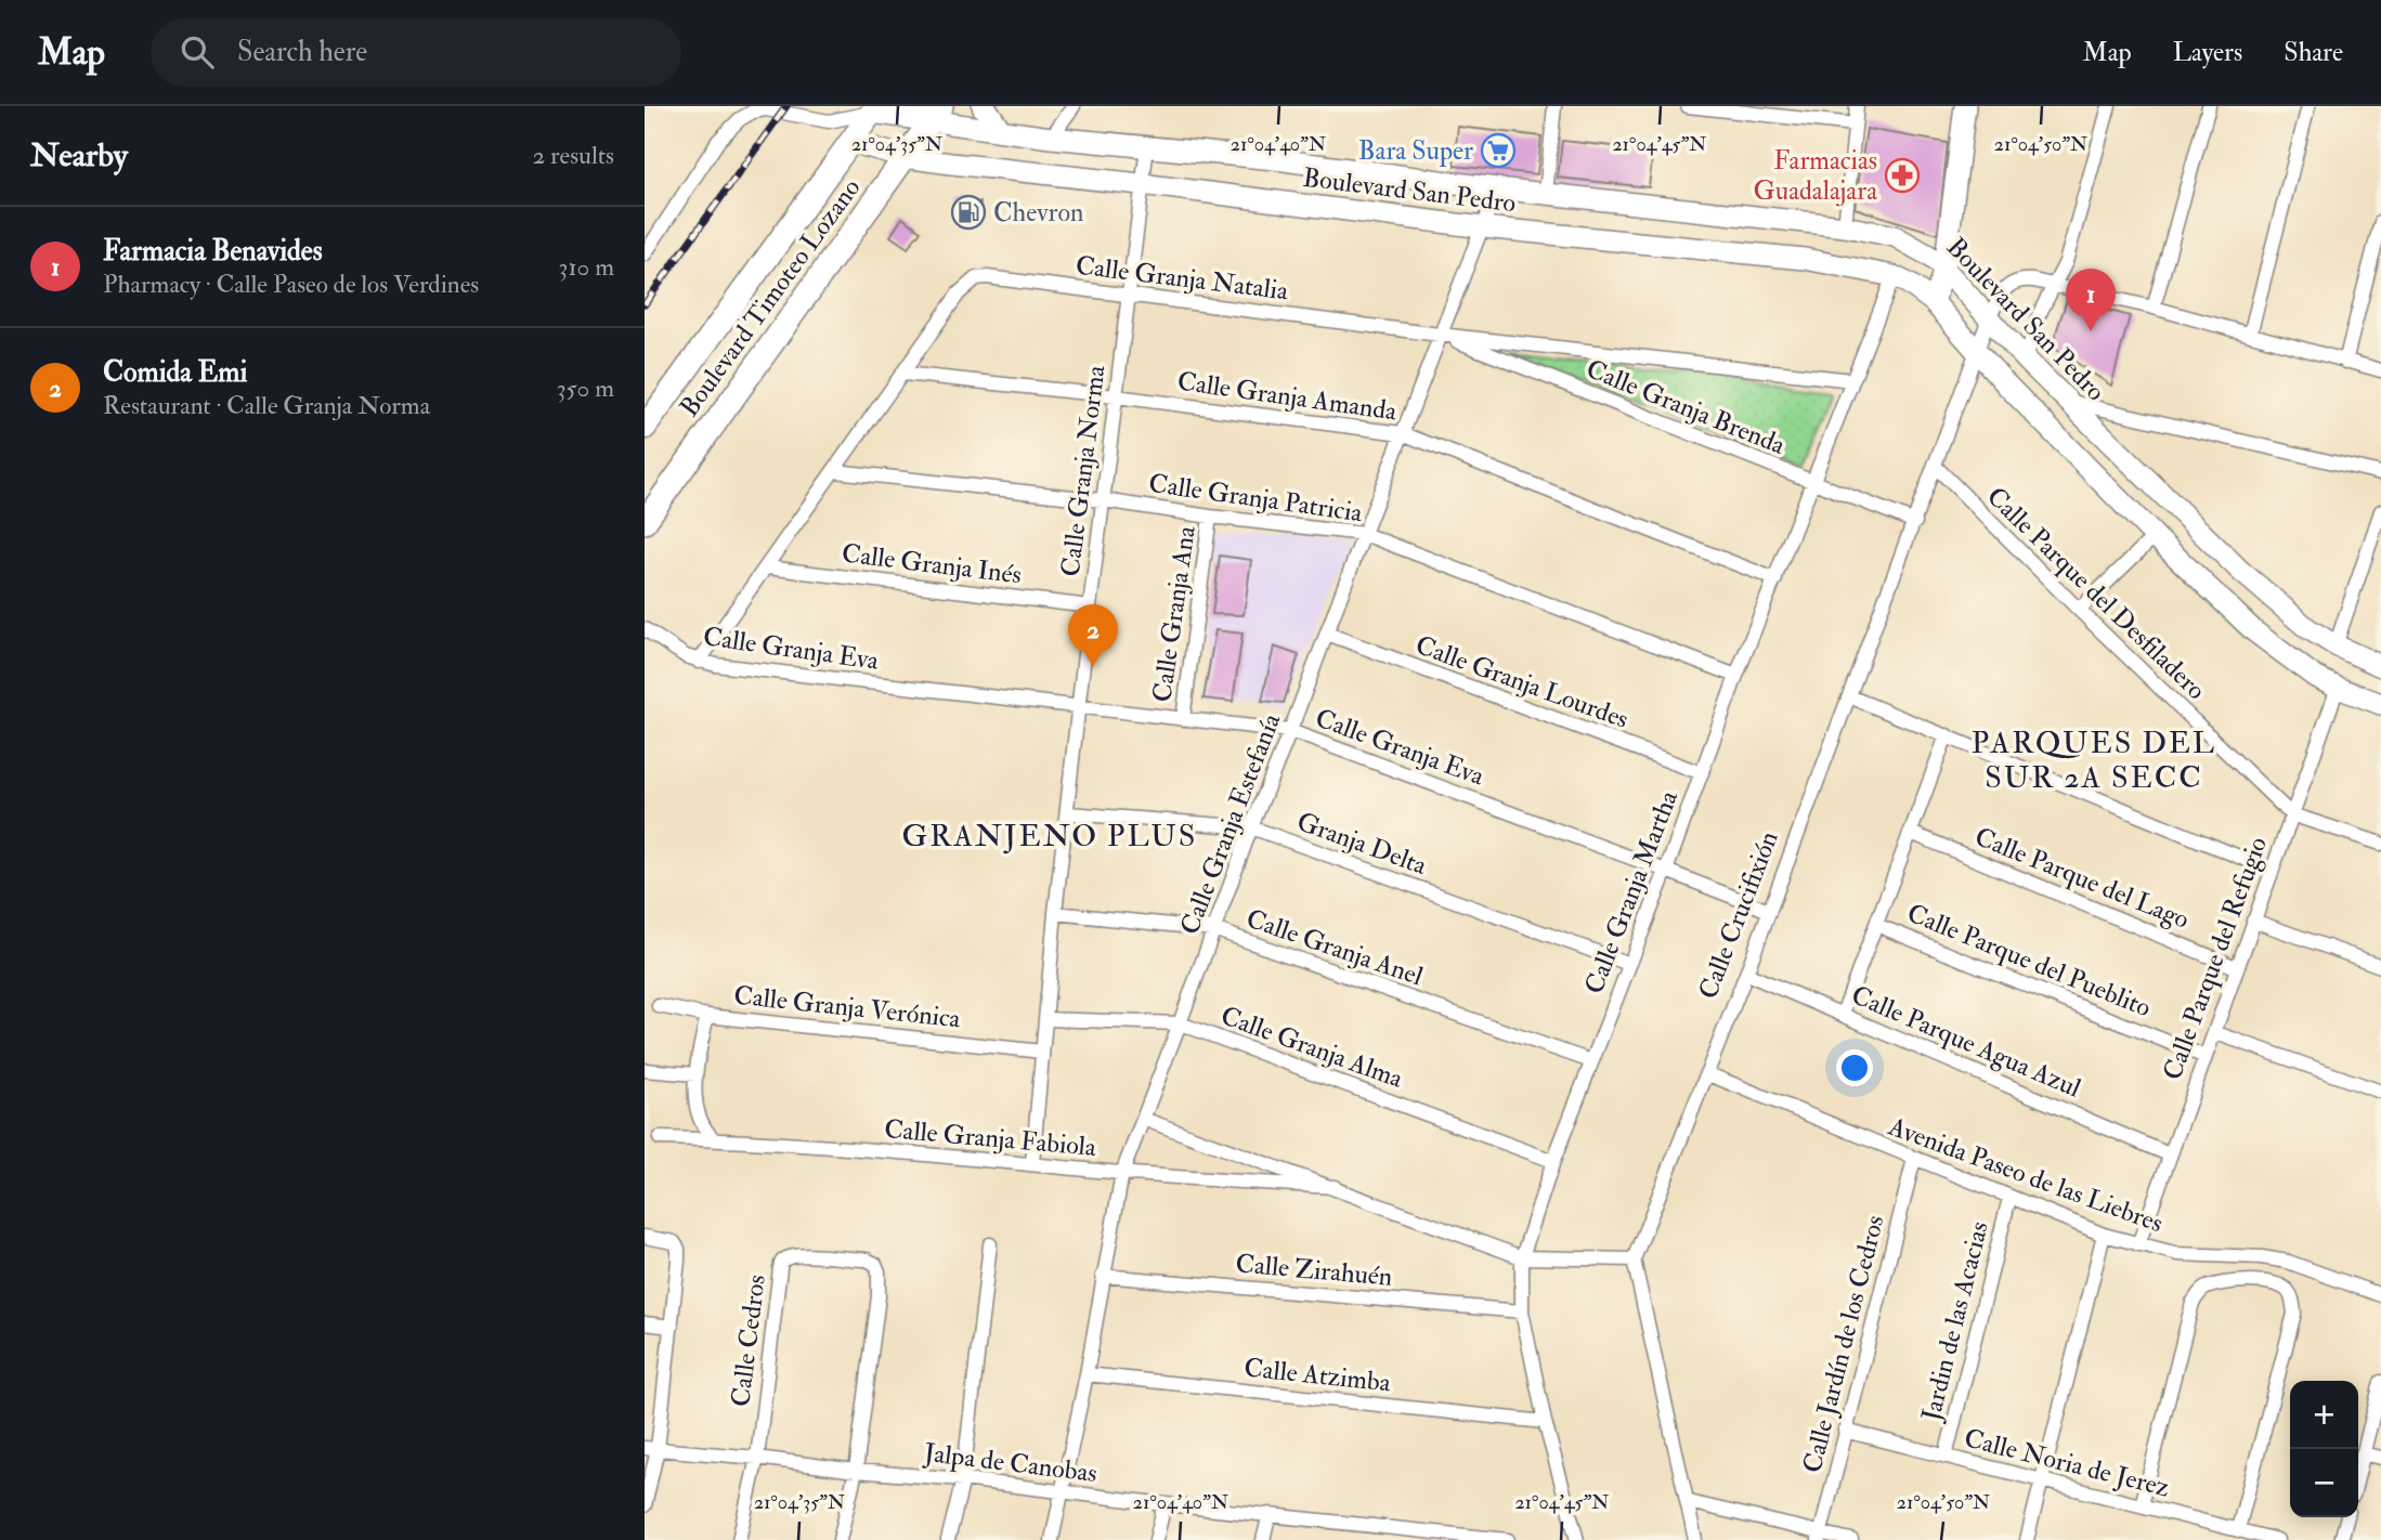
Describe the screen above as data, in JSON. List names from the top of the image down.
{
  "streets": {
    "main road": ["Boulevard Timoteo Lozano"],
    "street": [
      "Boulevard San Pedro",
      "Calle Granja Natalia",
      "Calle Granja Amanda",
      "Calle Granja Brenda",
      "Calle Granja Norma",
      "Calle Granja Patricia",
      "Calle Granja Inés",
      "Calle Parque del Desfiladero",
      "Calle Granja Ana",
      "Calle Granja Eva",
      "Calle Granja Lourdes",
      "Calle Granja Estefanía",
      "Granja Delta",
      "Calle Parque del Lago",
      "Calle Granja Martha",
      "Calle Crucifixión",
      "Calle Granja Anel",
      "Calle Parque del Refugio",
      "Calle Parque del Pueblito",
      "Calle Granja Verónica",
      "Calle Parque Agua Azul",
      "Calle Granja Alma",
      "Calle Granja Fabiola",
      "Avenida Paseo de las Liebres",
      "Calle Zirahuén",
      "Jardin de las Acacias",
      "Calle Cedros",
      "Calle Jardín de los Cedros",
      "Calle Atzimba",
      "Jalpa de Canobas",
      "Calle Noria de Jerez"
    ]
  },
  "crossings": [
    ["Boulevard San Pedro", "Boulevard Timoteo Lozano"],
    ["Boulevard San Pedro", "Calle Granja Norma"],
    ["Boulevard San Pedro", "Calle Granja Estefanía"],
    ["Boulevard San Pedro", "Calle Granja Martha"],
    ["Boulevard San Pedro", "Calle Crucifixión"],
    ["Calle Granja Natalia", "Calle Granja Amanda"],
    ["Calle Granja Natalia", "Calle Granja Brenda"],
    ["Calle Granja Natalia", "Calle Granja Norma"],
    ["Calle Granja Natalia", "Calle Granja Patricia"],
    ["Calle Granja Natalia", "Calle Granja Inés"],
    ["Calle Granja Natalia", "Calle Granja Eva"],
    ["Calle Granja Natalia", "Calle Granja Estefanía"],
    ["Calle Granja Natalia", "Calle Granja Martha"],
    ["Calle Granja Amanda", "Calle Granja Norma"],
    ["Calle Granja Amanda", "Calle Granja Estefanía"],
    ["Calle Granja Amanda", "Calle Granja Martha"],
    ["Calle Granja Brenda", "Calle Granja Estefanía"],
    ["Calle Granja Brenda", "Calle Granja Martha"],
    ["Calle Granja Brenda", "Calle Crucifixión"],
    ["Calle Granja Norma", "Calle Granja Patricia"],
    ["Calle Granja Norma", "Calle Granja Inés"],
    ["Calle Granja Norma", "Calle Granja Eva"],
    ["Calle Granja Norma", "Granja Delta"],
    ["Calle Granja Norma", "Calle Granja Anel"],
    ["Calle Granja Norma", "Calle Granja Verónica"],
    ["Calle Granja Norma", "Calle Granja Alma"],
    ["Calle Granja Norma", "Calle Granja Fabiola"],
    ["Calle Granja Patricia", "Calle Granja Ana"],
    ["Calle Granja Patricia", "Calle Granja Estefanía"],
    ["Calle Granja Patricia", "Calle Granja Martha"],
    ["Calle Parque del Desfiladero", "Calle Crucifixión"],
    ["Calle Parque del Desfiladero", "Calle Parque del Refugio"],
    ["Calle Granja Ana", "Calle Granja Eva"],
    ["Calle Granja Eva", "Calle Granja Estefanía"],
    ["Calle Granja Eva", "Calle Granja Martha"],
    ["Calle Granja Eva", "Calle Crucifixión"],
    ["Calle Granja Lourdes", "Calle Granja Estefanía"],
    ["Calle Granja Lourdes", "Calle Granja Martha"],
    ["Calle Granja Estefanía", "Granja Delta"],
    ["Calle Granja Estefanía", "Calle Granja Anel"],
    ["Calle Granja Estefanía", "Calle Granja Alma"],
    ["Calle Granja Estefanía", "Calle Granja Fabiola"],
    ["Calle Granja Estefanía", "Calle Zirahuén"],
    ["Calle Granja Estefanía", "Calle Atzimba"],
    ["Calle Granja Estefanía", "Jalpa de Canobas"],
    ["Granja Delta", "Calle Granja Martha"],
    ["Calle Parque del Lago", "Calle Parque del Refugio"],
    ["Calle Granja Martha", "Calle Granja Anel"],
    ["Calle Granja Martha", "Calle Granja Alma"],
    ["Calle Granja Martha", "Calle Granja Fabiola"],
    ["Calle Granja Martha", "Calle Zirahuén"],
    ["Calle Granja Martha", "Calle Atzimba"],
    ["Calle Crucifixión", "Calle Parque Agua Azul"],
    ["Calle Crucifixión", "Calle Granja Fabiola"],
    ["Calle Crucifixión", "Avenida Paseo de las Liebres"],
    ["Calle Parque del Refugio", "Calle Parque del Pueblito"],
    ["Calle Parque del Refugio", "Calle Parque Agua Azul"],
    ["Calle Parque del Refugio", "Avenida Paseo de las Liebres"],
    ["Avenida Paseo de las Liebres", "Jardin de las Acacias"],
    ["Avenida Paseo de las Liebres", "Calle Jardín de los Cedros"],
    ["Jardin de las Acacias", "Calle Noria de Jerez"],
    ["Calle Cedros", "Jalpa de Canobas"],
    ["Calle Jardín de los Cedros", "Calle Noria de Jerez"]
  ],
  "districts": ["PARQUES DEL SUR 2A SECC", "GRANJENO PLUS"],
  "places": {
    "supermarket": ["Bara Super"],
    "pharmacy": ["Farmacias Guadalajara"],
    "fuel station": ["Chevron"]
  },
  "page": {
    "header": "Map",
    "search": "Search here",
    "nav": ["Map", "Layers", "Share"],
    "heading": ["Nearby", "2 results"],
    "list": [
      {
        "mark": "1",
        "name": "Farmacia Benavides",
        "note": "Pharmacy · Calle Paseo de los Verdines",
        "value": "310 m"
      },
      {
        "mark": "2",
        "name": "Comida Emi",
        "note": "Restaurant · Calle Granja Norma",
        "value": "350 m"
      }
    ],
    "pins": ["1", "2"],
    "map_buttons": ["+", "−"]
  },
  "coordinates": [
    "21°04'35\"N",
    "21°04'40\"N",
    "21°04'45\"N",
    "21°04'50\"N"
  ]
}
